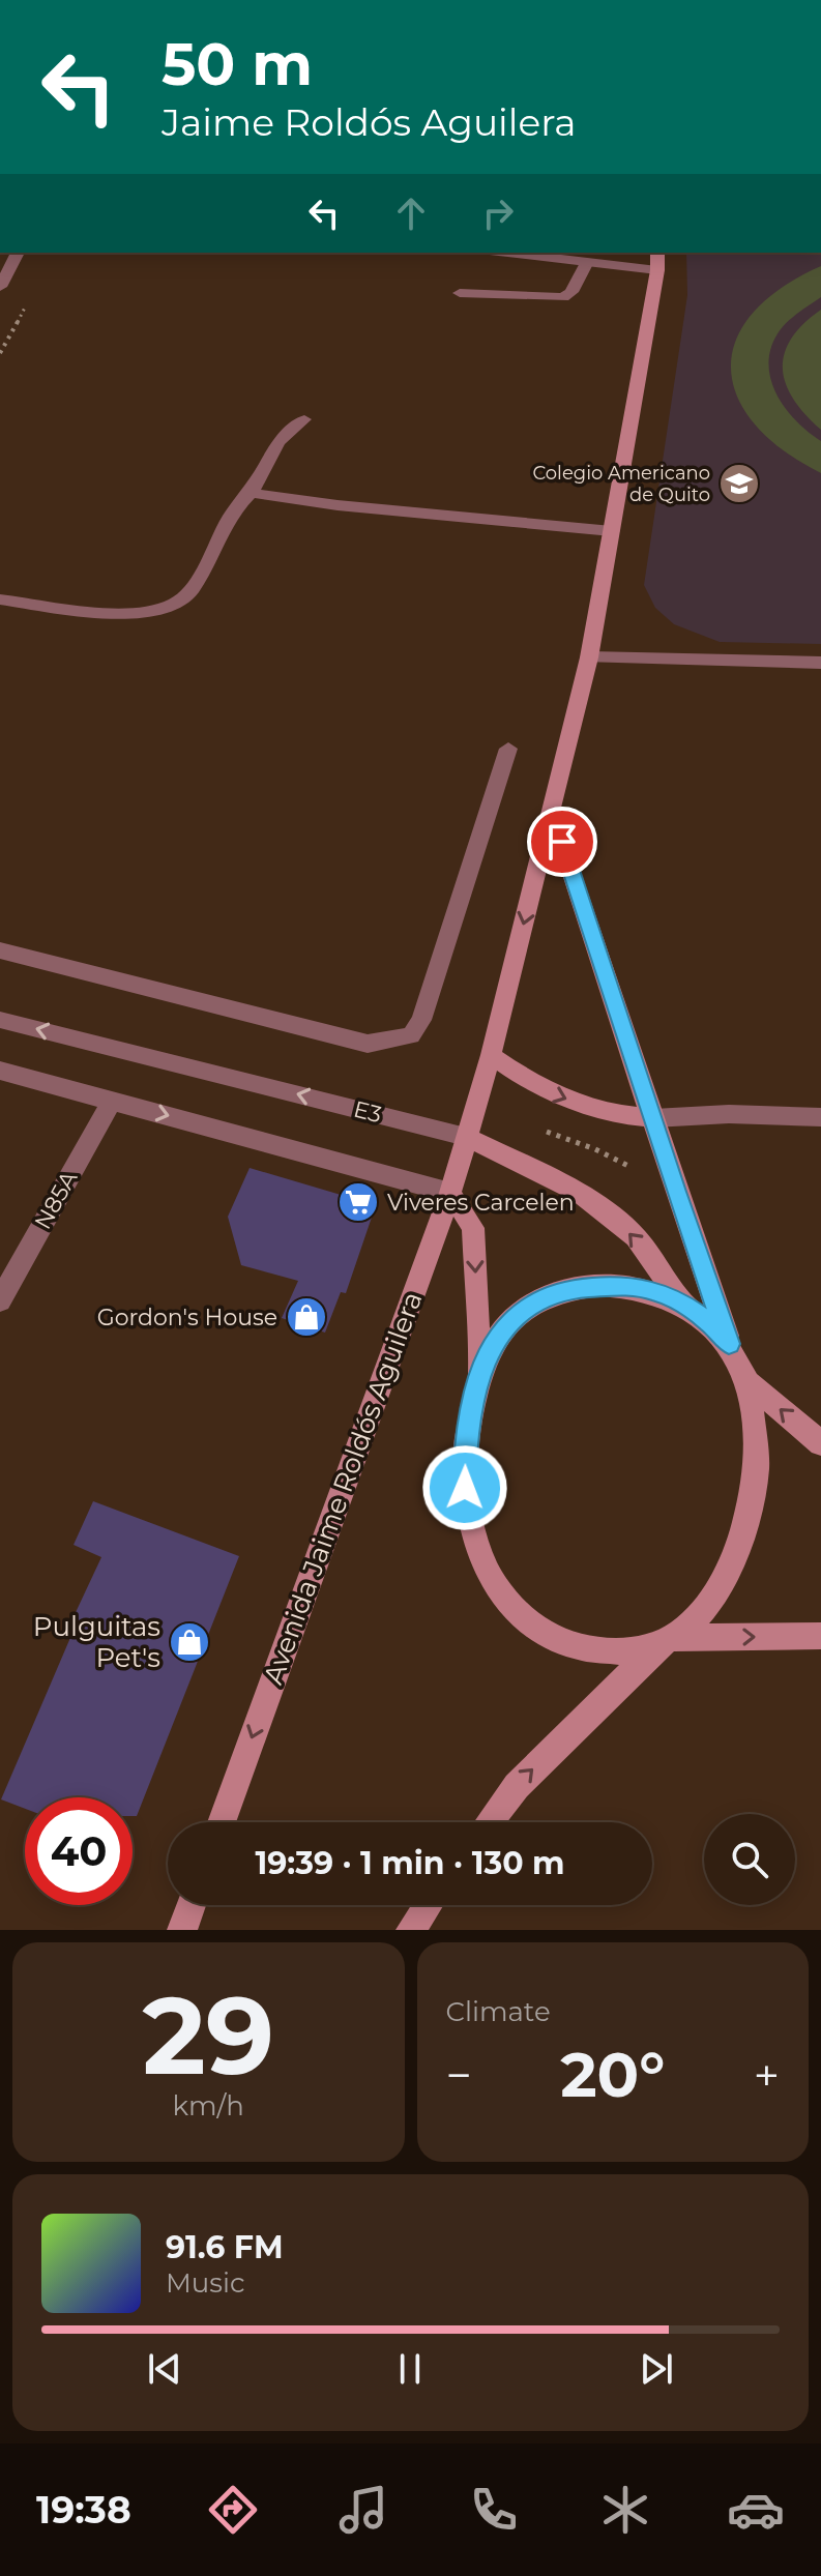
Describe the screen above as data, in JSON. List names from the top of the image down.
{
  "streets": {
    "street": ["E3", "N85A", "Avenida Jaime Roldós Aguilera"]
  },
  "crossings": [
    ["E3", "Avenida Jaime Roldós Aguilera"]
  ],
  "one_way": ["Avenida Jaime Roldós Aguilera"],
  "places": {
    "school or university": ["Colegio Americano de Quito"],
    "supermarket": ["Viveres Carcelen"],
    "shop": ["Gordon's House", "Pulguitas Pet's"]
  },
  "page": {
    "turn": ["50 m", "Jaime Roldós Aguilera"],
    "limit": "40",
    "trip": "19:39 · 1 min · 130 m",
    "tile": [
      ["29", "km/h"],
      "Climate"
    ],
    "heat": ["−", "20°", "+"],
    "song": ["91.6 FM", "Music"],
    "tabs": "19:38"
  }
}
